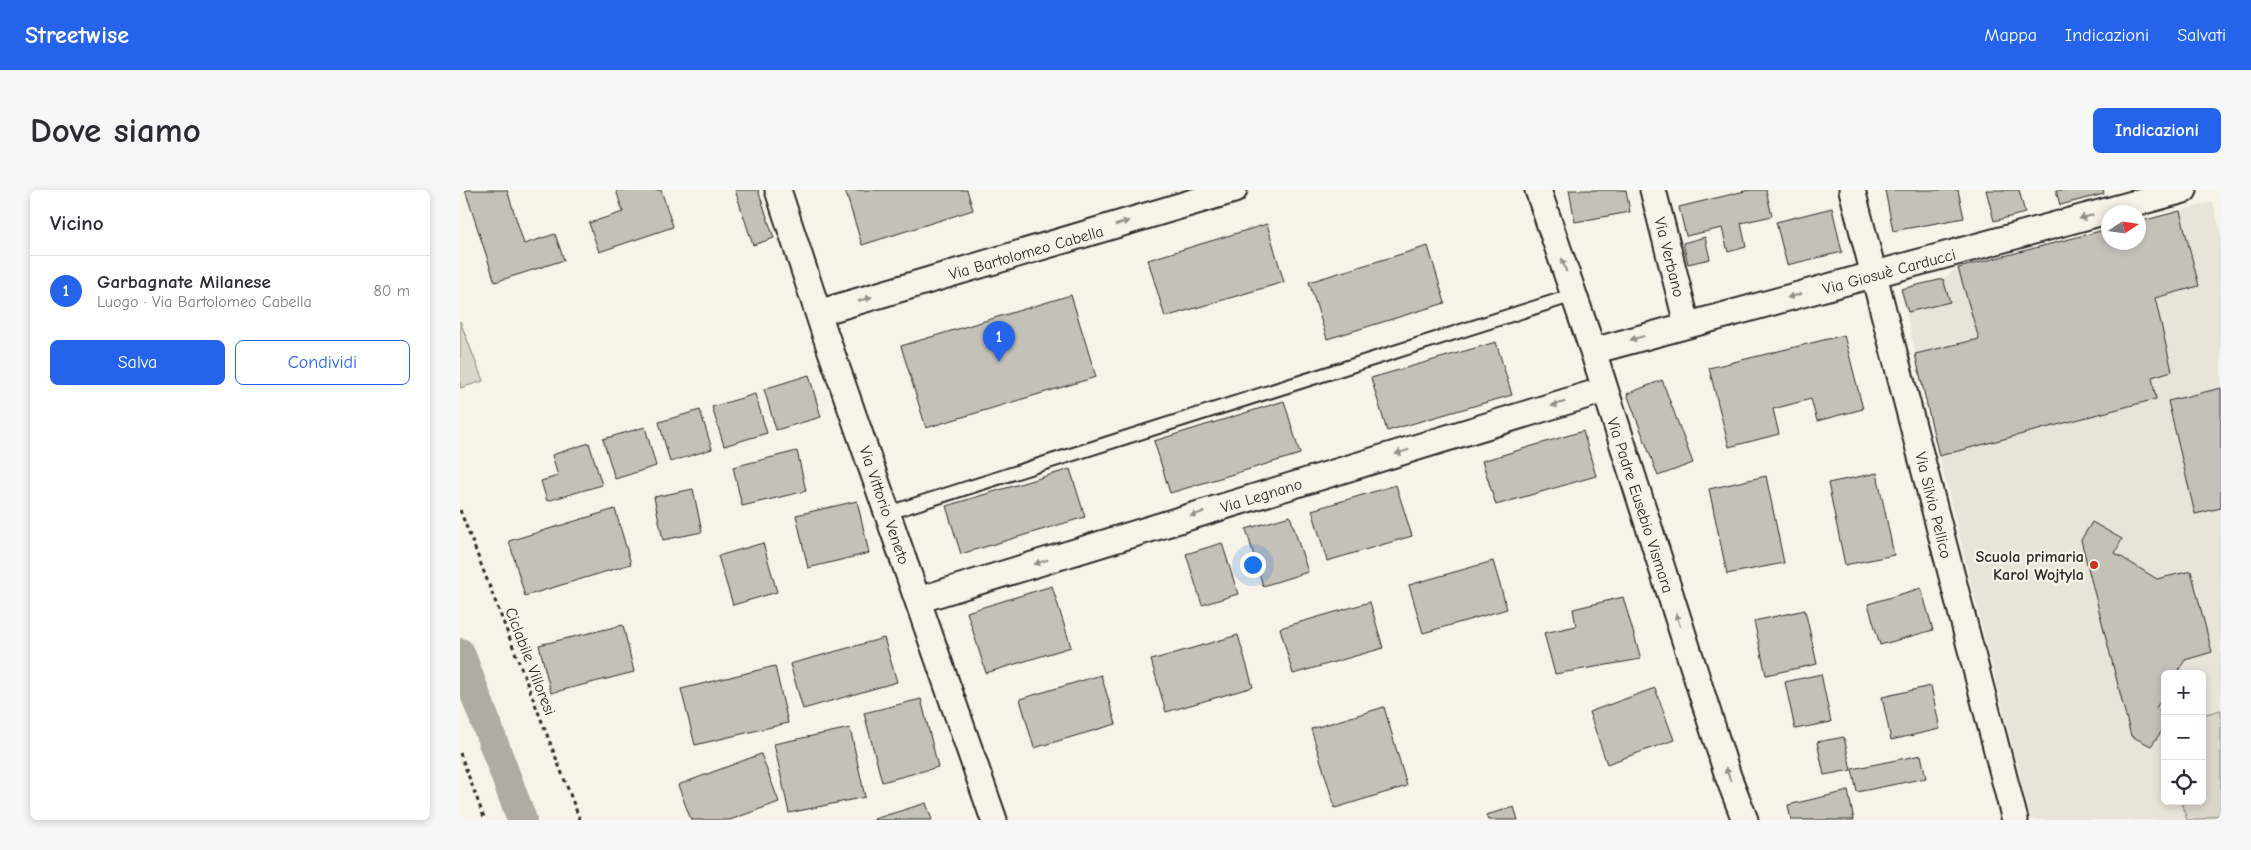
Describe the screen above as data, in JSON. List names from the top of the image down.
{
  "streets": {
    "street": [
      "Via Bartolomeo Cabella",
      "Via Verbano",
      "Via Giosuè Carducci",
      "Via Legnano",
      "Via Vittorio Veneto",
      "Via Padre Eusebio Vismara",
      "Via Silvio Pellico"
    ],
    "path": ["Ciclabile Villoresi"]
  },
  "crossings": [
    ["Via Bartolomeo Cabella", "Via Vittorio Veneto"],
    ["Via Verbano", "Via Giosuè Carducci"],
    ["Via Giosuè Carducci", "Via Padre Eusebio Vismara"],
    ["Via Giosuè Carducci", "Via Silvio Pellico"],
    ["Via Legnano", "Via Vittorio Veneto"],
    ["Via Legnano", "Via Padre Eusebio Vismara"]
  ],
  "one_way": [
    "Via Bartolomeo Cabella",
    "Via Giosuè Carducci",
    "Via Legnano",
    "Via Padre Eusebio Vismara"
  ],
  "places": ["Scuola primaria Karol Wojtyla"],
  "north": "right",
  "page": {
    "header": "Streetwise",
    "nav": ["Mappa", "Indicazioni", "Salvati"],
    "buttons": [
      "Indicazioni",
      ["Salva", "Condividi"]
    ],
    "title": "Dove siamo",
    "heading": "Vicino",
    "list": [
      {
        "mark": "1",
        "name": "Garbagnate Milanese",
        "note": "Luogo · Via Bartolomeo Cabella",
        "value": "80 m"
      }
    ],
    "pins": "1",
    "map_buttons": ["+", "−"]
  }
}
